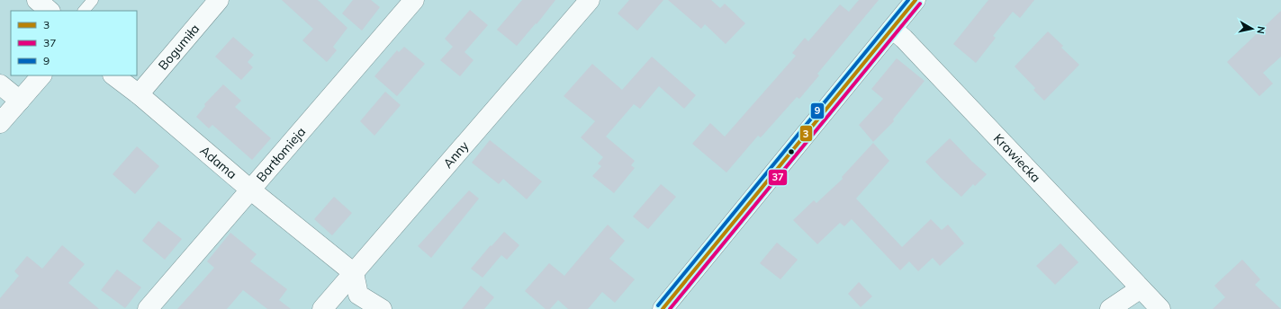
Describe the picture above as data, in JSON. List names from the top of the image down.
{
  "streets": {
    "street": [
      "Bogumiła",
      "Bartłomieja",
      "Anny",
      "Krawiecka",
      "Adama"
    ]
  },
  "crossings": [
    ["Bogumiła", "Adama"],
    ["Bartłomieja", "Adama"],
    ["Anny", "Adama"]
  ],
  "lines": ["transit line 3", "transit line 9", "transit line 37"],
  "legend": ["3", "37", "9"],
  "north": "right"
}
